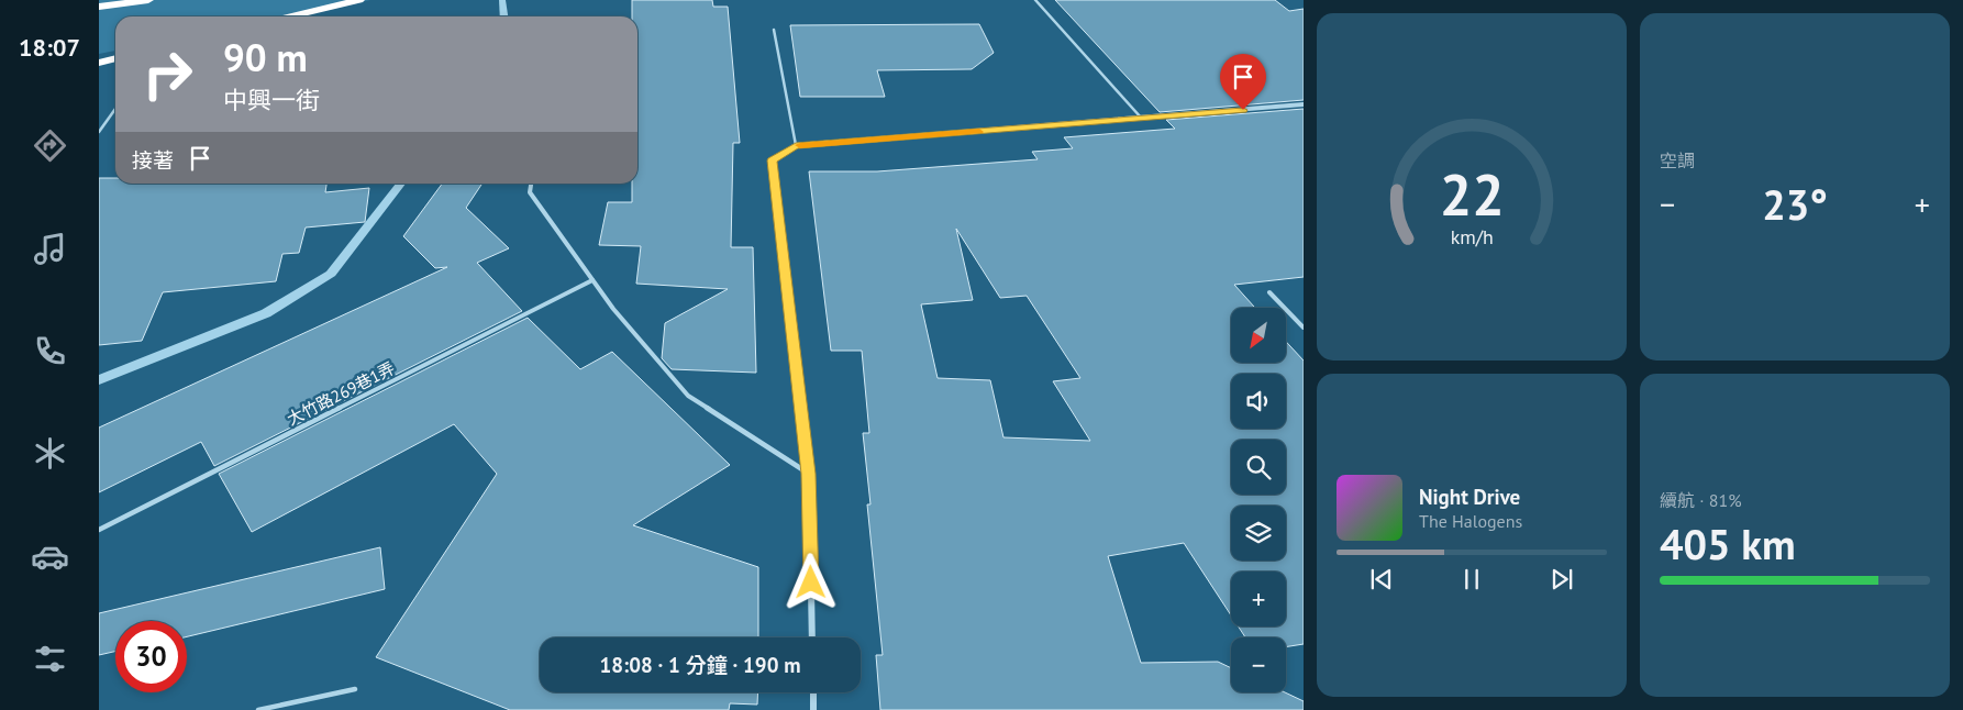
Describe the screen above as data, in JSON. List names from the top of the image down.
{
  "streets": {
    "lane": ["大竹路269巷1弄"]
  },
  "north": "bottom left",
  "page": {
    "tabs": "18:07",
    "tile": [
      "空調",
      ["續航 · 81%", "405 km"]
    ],
    "turn": ["90 m", "中興一街"],
    "then": "接著",
    "heat": ["−", "23°", "+"],
    "map_buttons": ["+", "−"],
    "song": ["Night Drive", "The Halogens"],
    "limit": "30",
    "trip": "18:08 · 1 分鐘 · 190 m",
    "gauge": ["22", "km/h"]
  }
}
